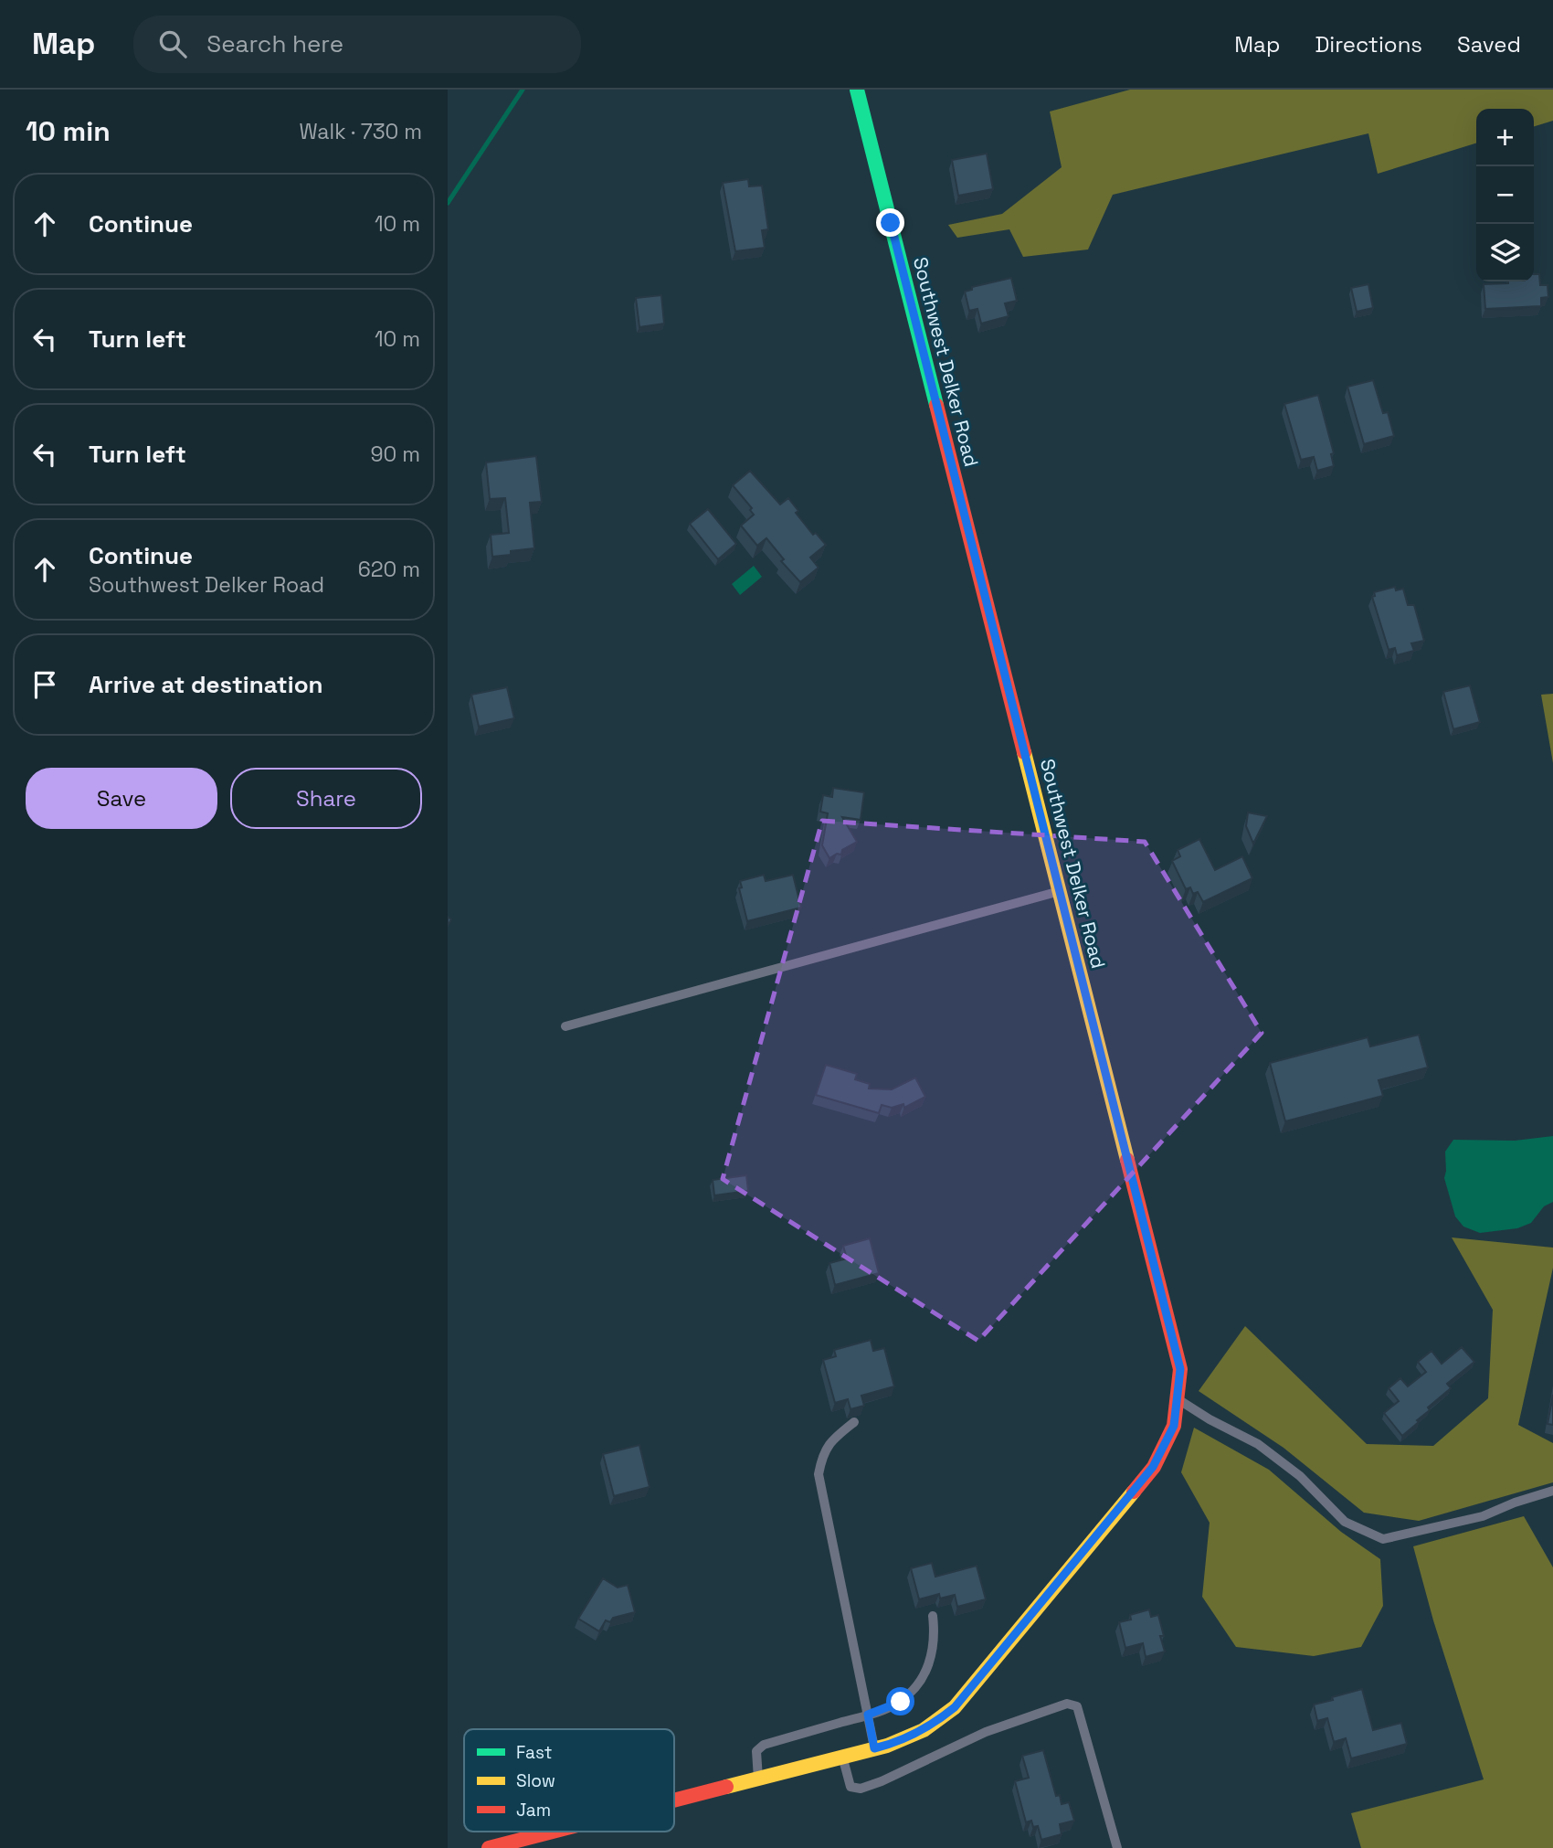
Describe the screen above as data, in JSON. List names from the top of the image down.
{
  "streets": {
    "street": ["Southwest Delker Road"]
  },
  "legend": ["Fast", "Slow", "Jam"],
  "page": {
    "header": "Map",
    "search": "Search here",
    "nav": ["Map", "Directions", "Saved"],
    "heading": ["10 min", "Walk · 730 m"],
    "map_buttons": ["+", "−"],
    "list": [
      ["Continue", "10 m"],
      ["Turn left", "10 m"],
      ["Turn left", "90 m"],
      ["Continue", "Southwest Delker Road", "620 m"],
      "Arrive at destination"
    ],
    "buttons": ["Save", "Share"]
  }
}
